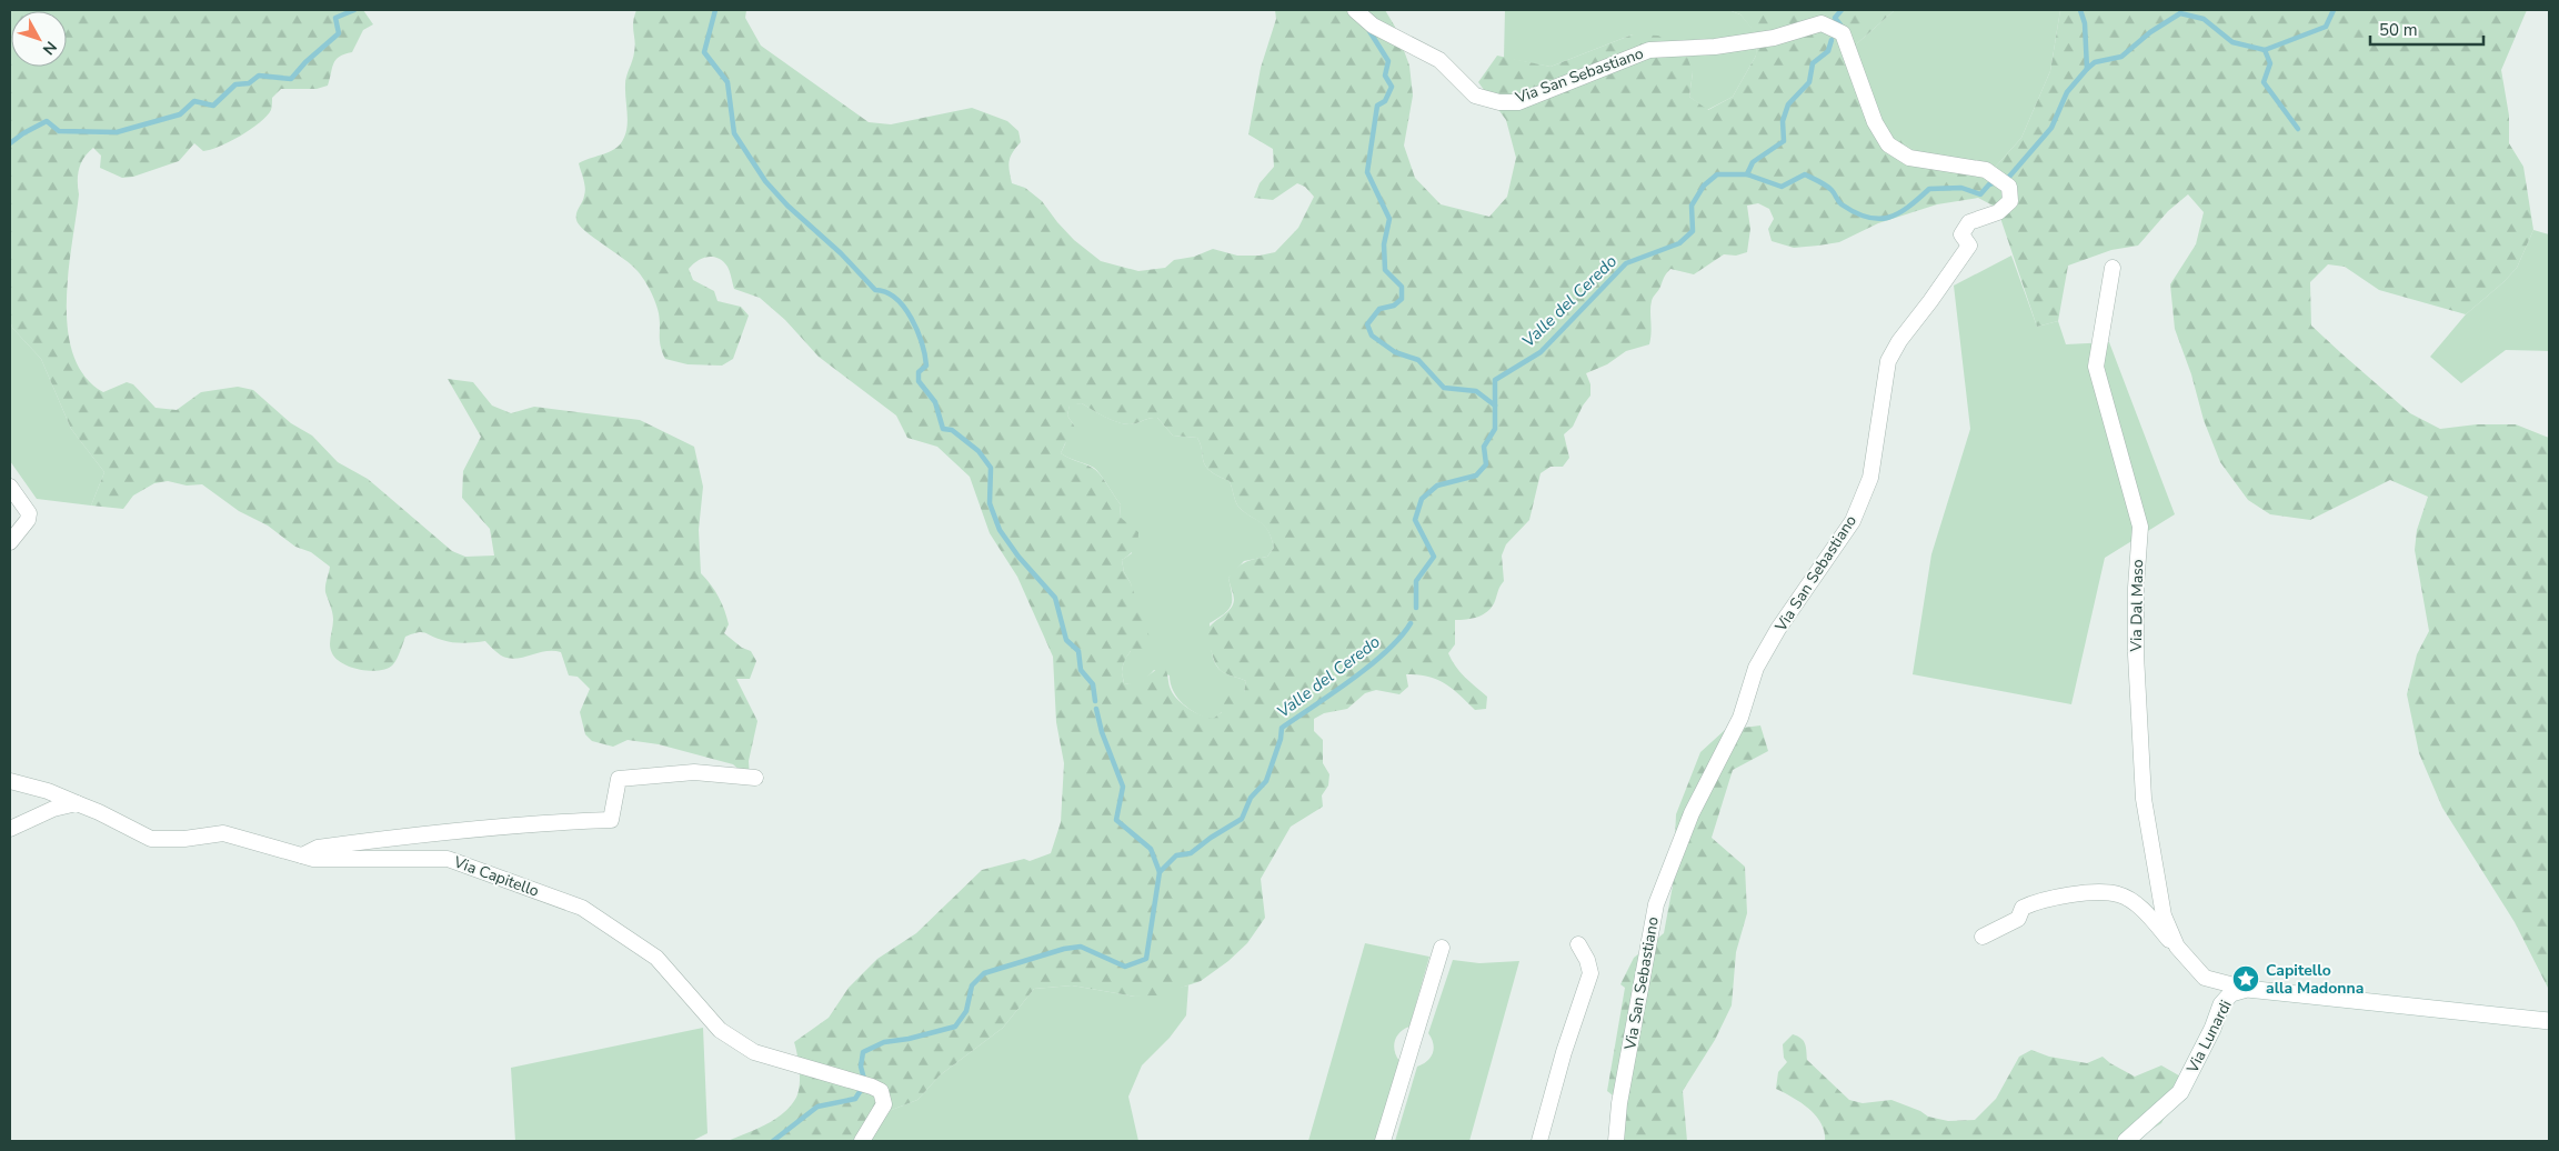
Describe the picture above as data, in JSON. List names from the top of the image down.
{
  "streets": {
    "street": [
      "Via San Sebastiano",
      "Via Dal Maso",
      "Via Capitello",
      "Via Lunardi"
    ]
  },
  "crossings": [
    ["Via Dal Maso", "Via Lunardi"]
  ],
  "water": ["Valle del Ceredo"],
  "places": {
    "place": ["Capitello alla Madonna"]
  },
  "scale_bar": "50 m",
  "north": "bottom right"
}
